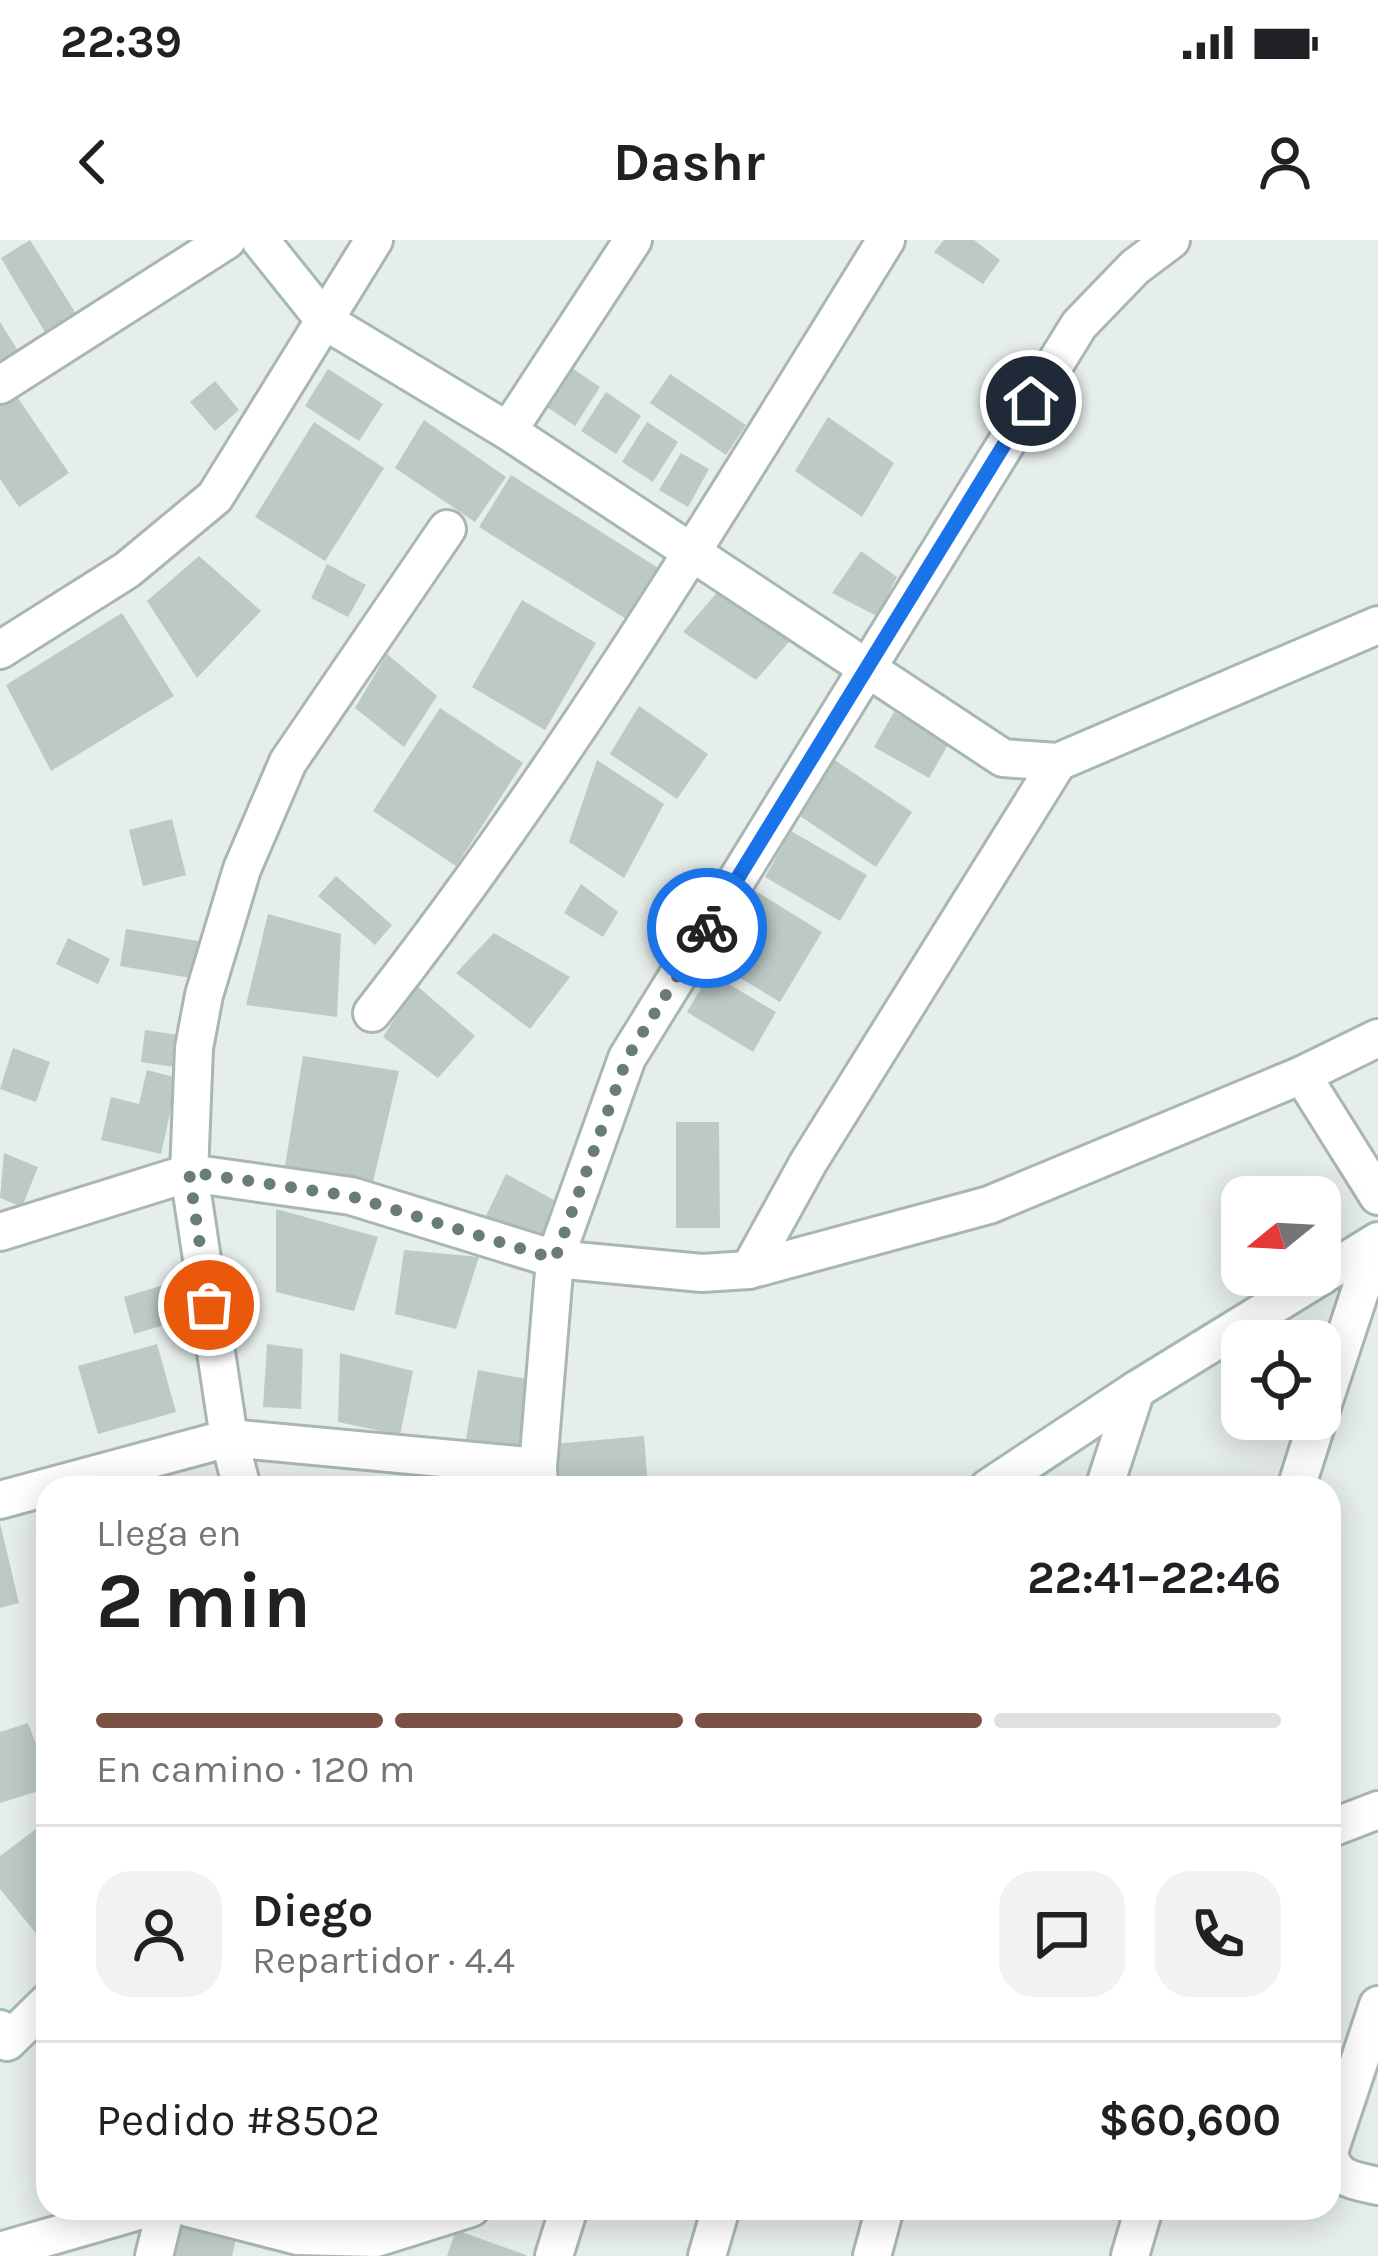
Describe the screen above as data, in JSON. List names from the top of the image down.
{
  "north": "left",
  "page": {
    "status": "22:39",
    "header": "Dashr",
    "heading": ["2 min", "Llega en", "22:41–22:46"],
    "panel": [
      "Diego",
      "Repartidor · 4.4",
      "Pedido #8502",
      "$60,600"
    ],
    "bar": "En camino · 120 m"
  }
}
